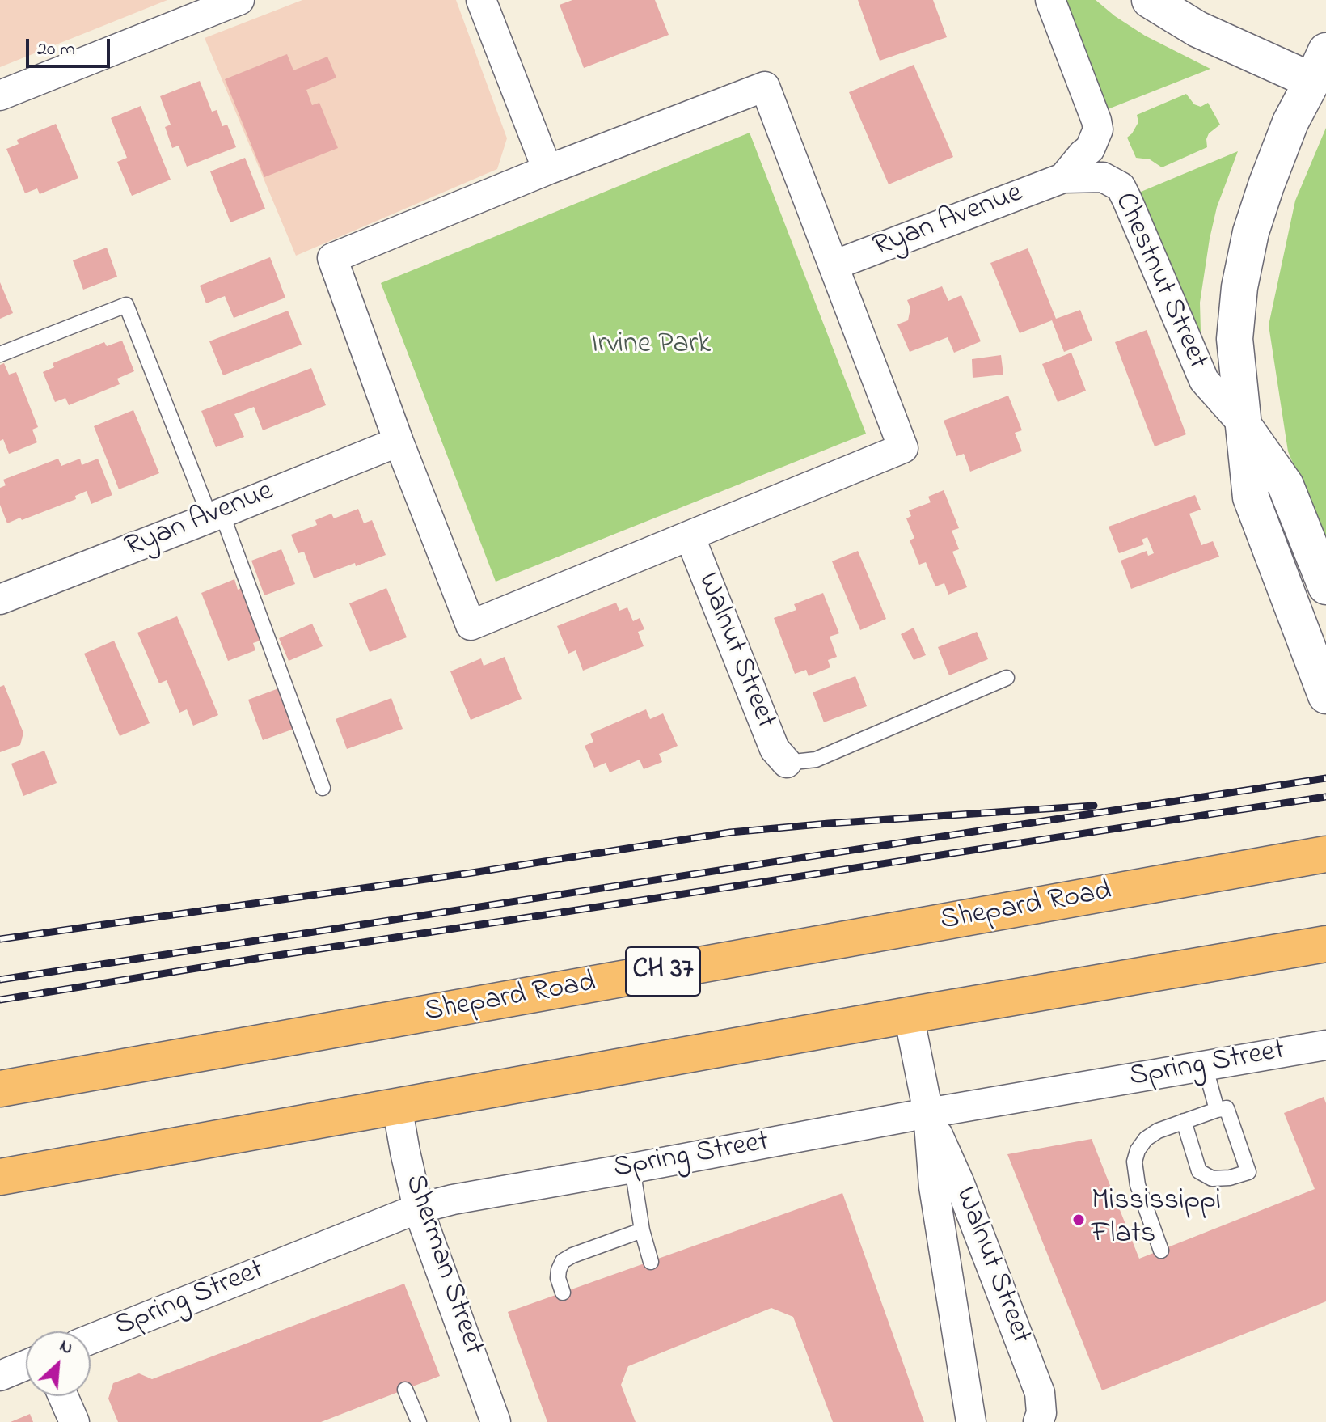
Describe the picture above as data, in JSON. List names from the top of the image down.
{
  "streets": {
    "highway": ["Shepard Road", "CH 37"],
    "street": [
      "Ryan Avenue",
      "Chestnut Street",
      "Walnut Street",
      "Spring Street",
      "Sherman Street"
    ]
  },
  "crossings": [
    ["Ryan Avenue", "Chestnut Street"],
    ["Walnut Street", "Spring Street"],
    ["Spring Street", "Sherman Street"]
  ],
  "parks": ["Irvine Park"],
  "places": ["Mississippi Flats"],
  "scale_bar": "20 m",
  "north": "top right"
}
